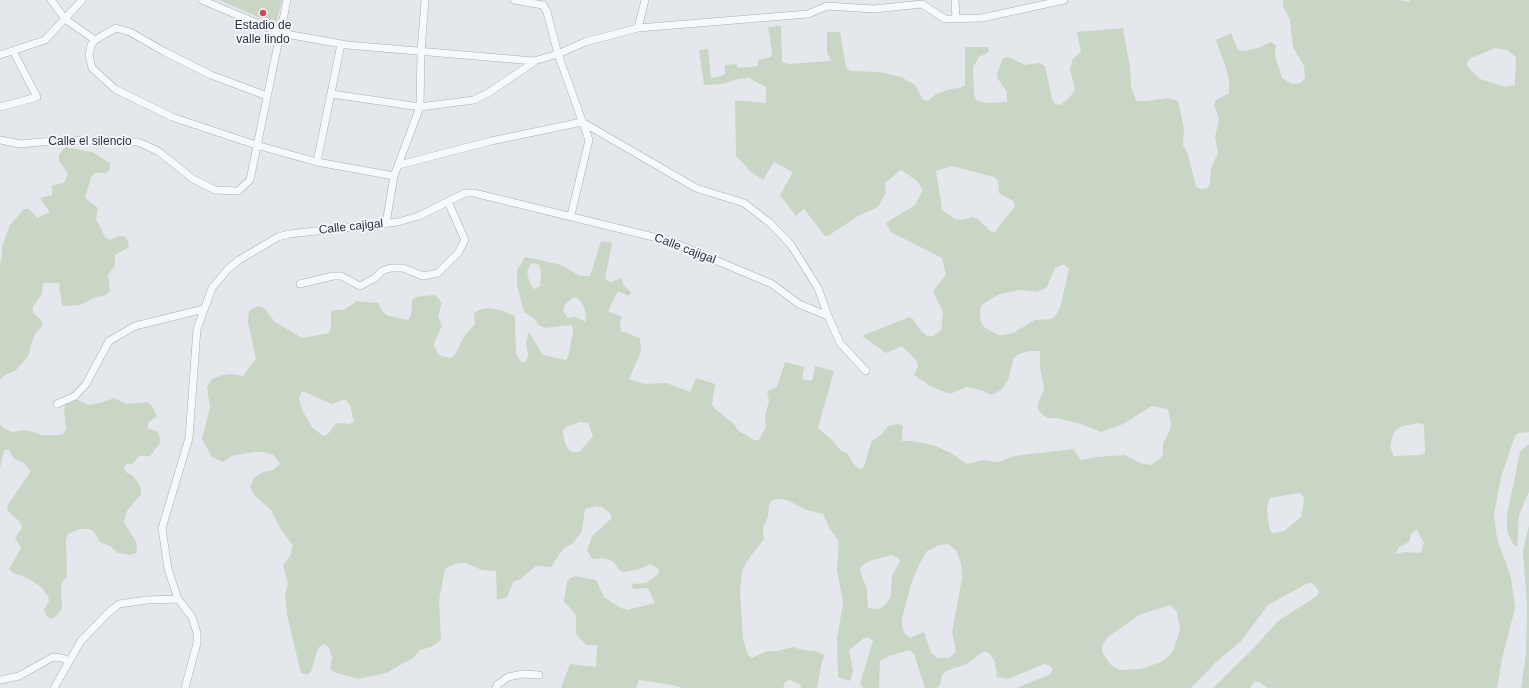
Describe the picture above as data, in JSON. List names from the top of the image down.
{
  "streets": {
    "street": ["Calle el silencio", "Calle cajigal"]
  },
  "places": ["Estadio de valle lindo"]
}
